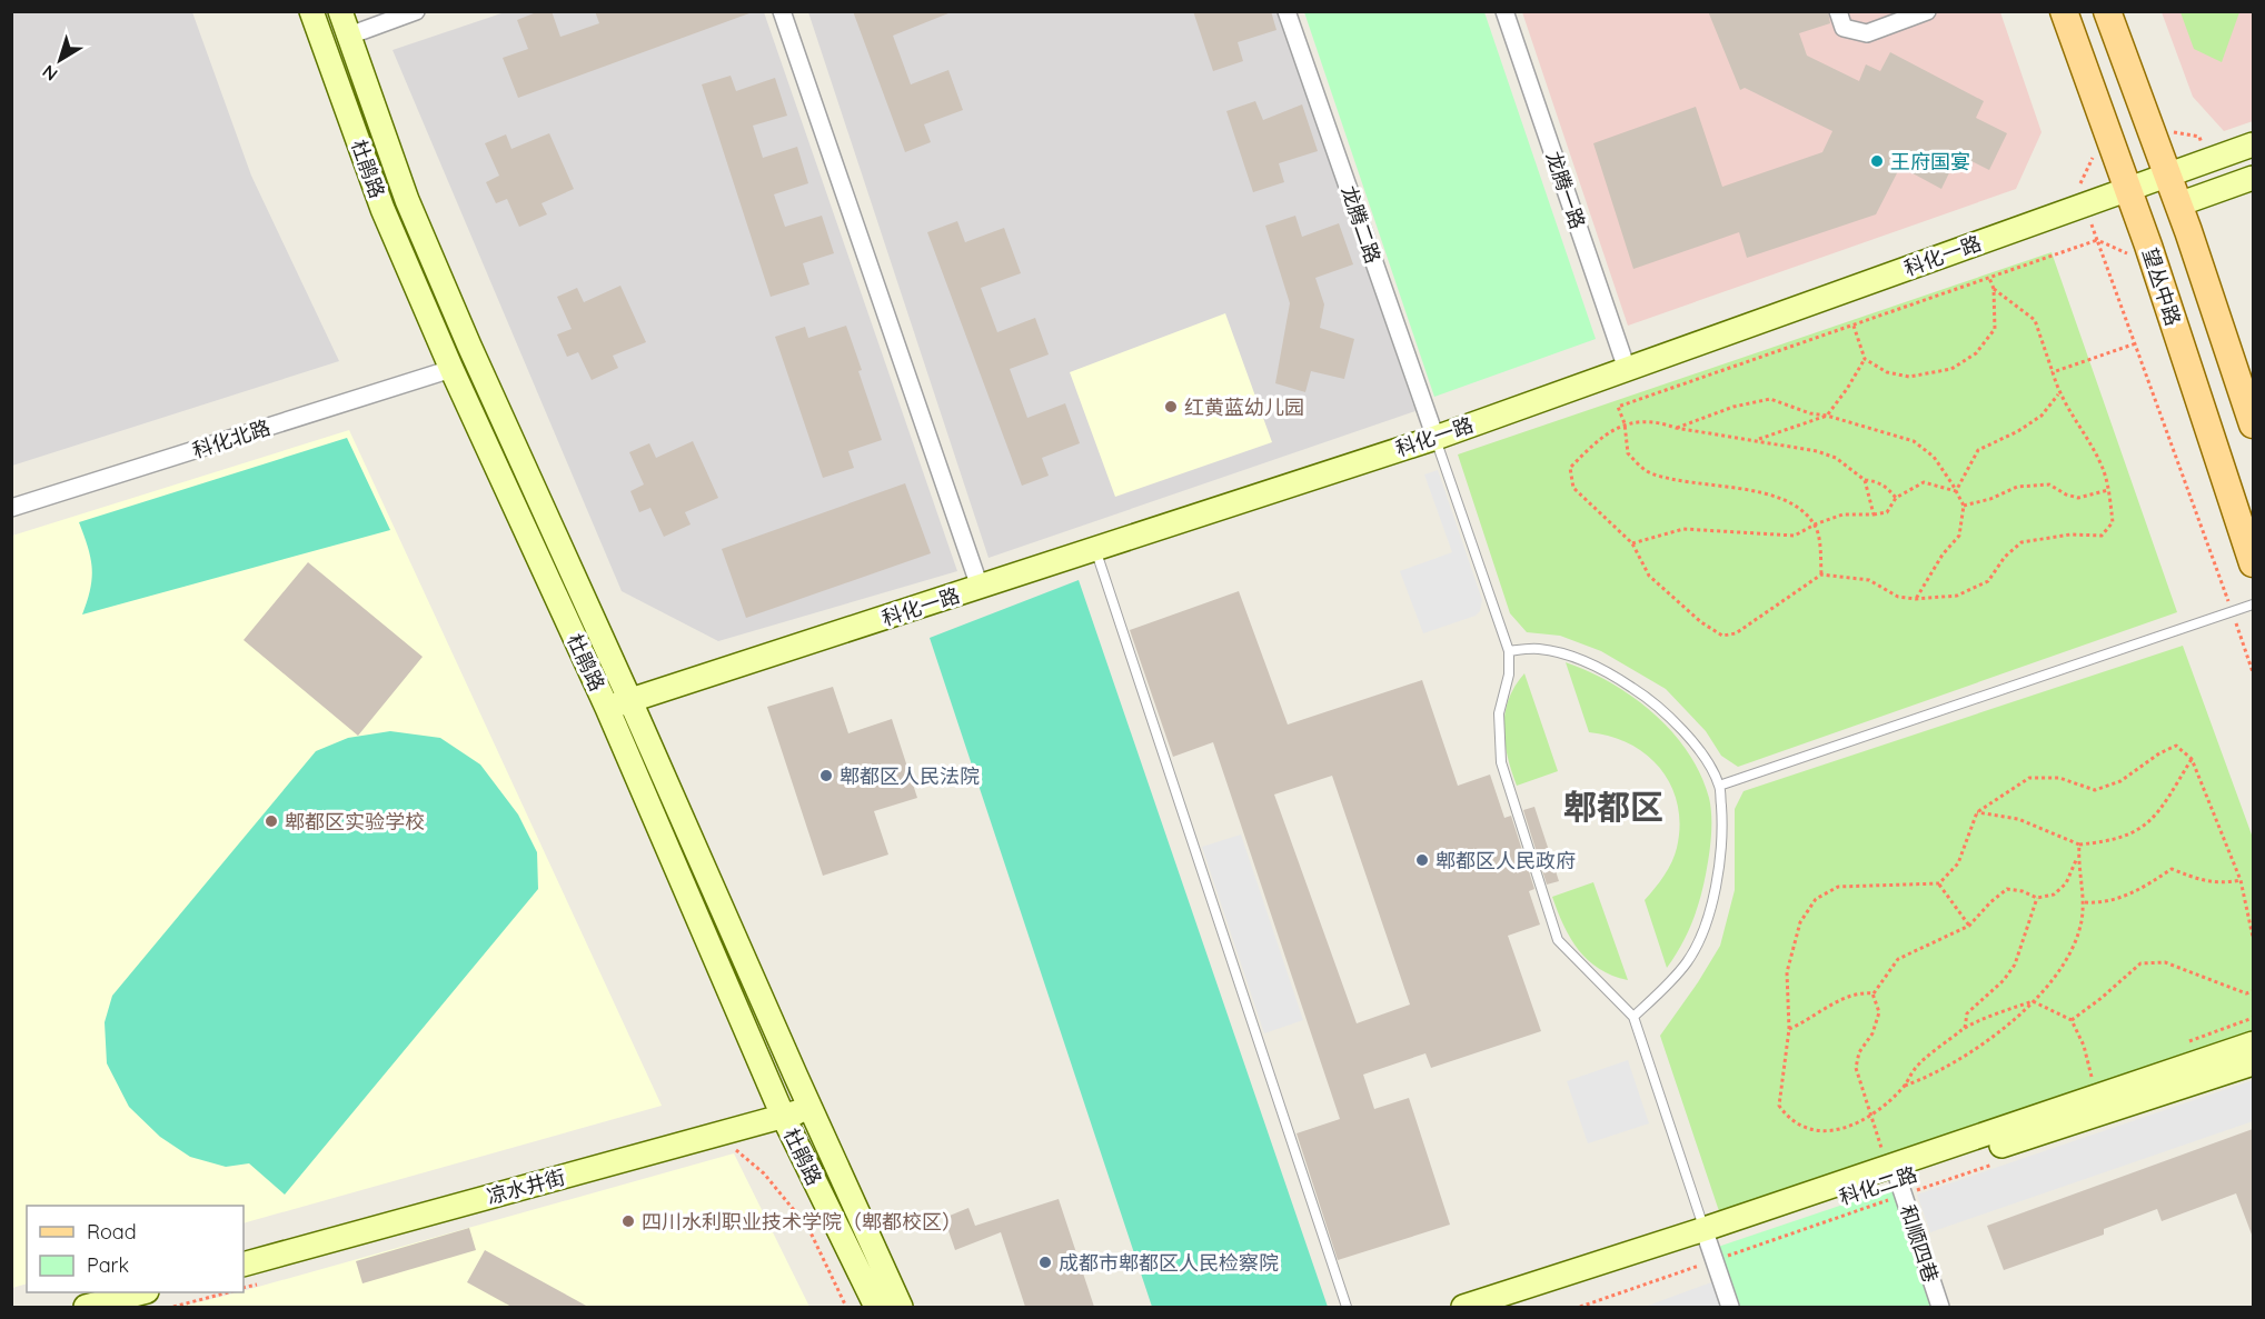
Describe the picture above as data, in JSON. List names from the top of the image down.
{
  "streets": {
    "main road": ["望丛中路"],
    "street": [
      "杜鹃路",
      "龙腾一路",
      "龙腾二路",
      "科化一路",
      "科化北路",
      "科化二路",
      "凉水井街",
      "和顺四巷"
    ]
  },
  "crossings": [
    ["杜鹃路", "科化一路"],
    ["杜鹃路", "科化北路"],
    ["杜鹃路", "凉水井街"],
    ["龙腾一路", "科化一路"],
    ["龙腾二路", "科化一路"],
    ["科化一路", "望丛中路"],
    ["科化二路", "和顺四巷"]
  ],
  "districts": ["郫都区"],
  "places": [
    "王府国宴",
    "红黄蓝幼儿园",
    "郫都区人民法院",
    "郫都区实验学校",
    "郫都区人民政府",
    "四川水利职业技术学院（郫都校区）",
    "成都市郫都区人民检察院"
  ],
  "legend": ["Road", "Park"],
  "north": "bottom left"
}
